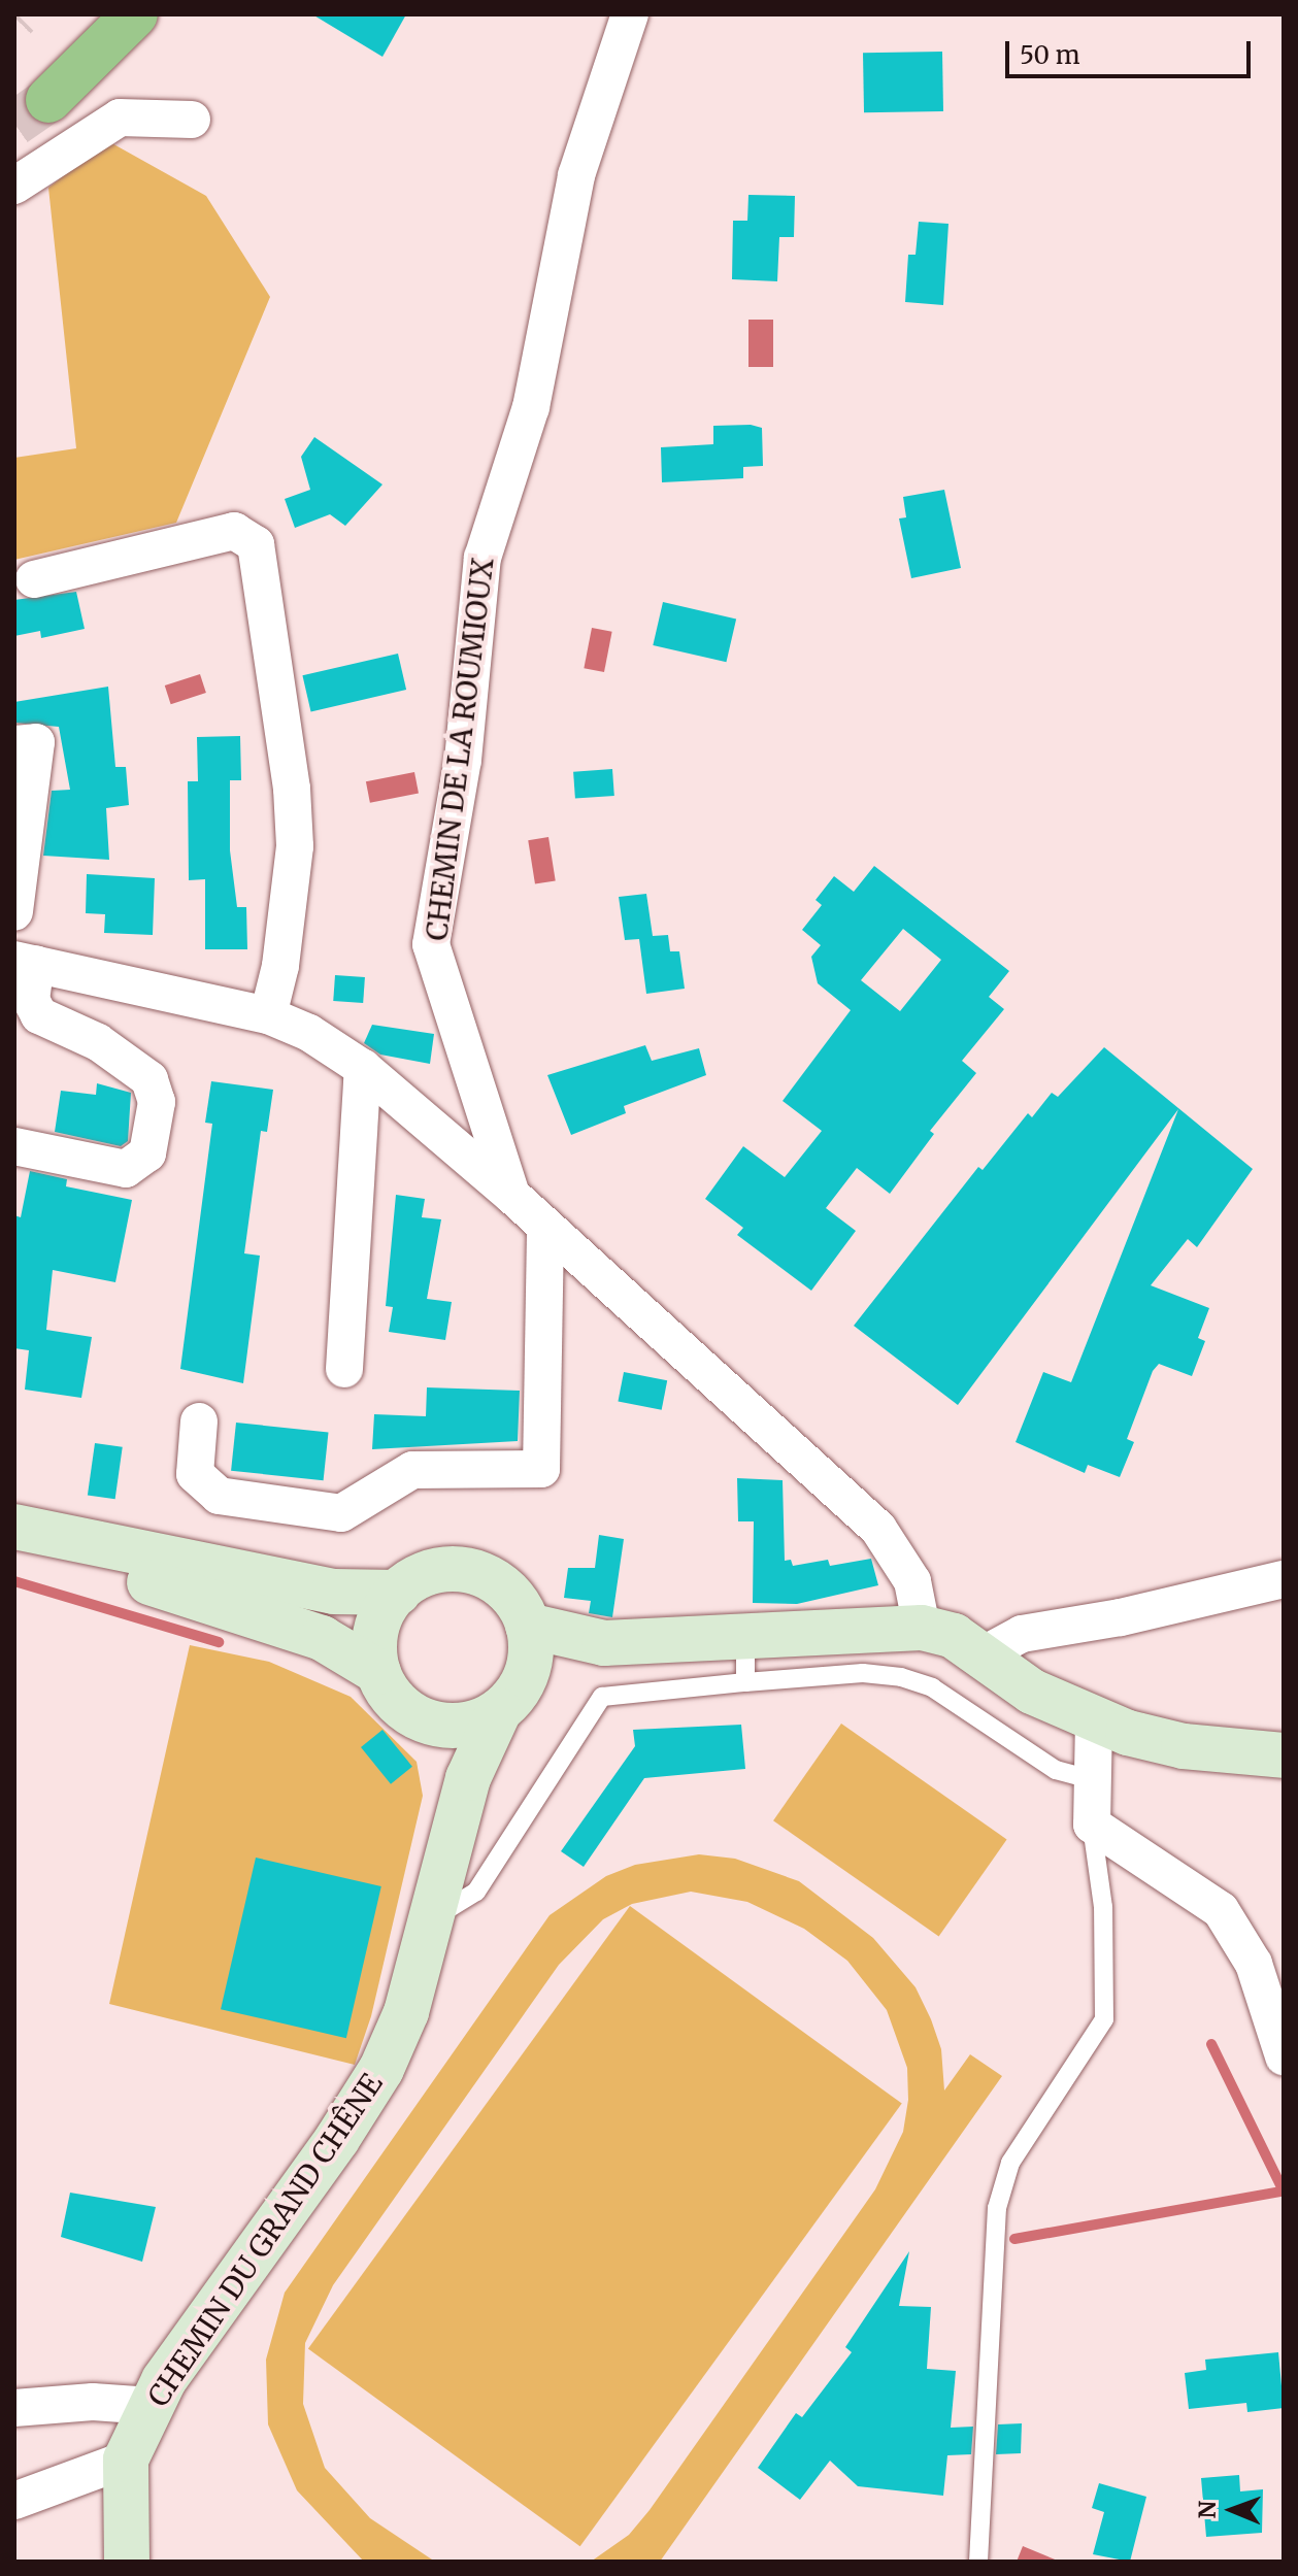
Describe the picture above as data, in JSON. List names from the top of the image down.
{
  "streets": {
    "main road": ["CHEMIN DU GRAND CHÊNE"],
    "street": ["CHEMIN DE LA ROUMIOUX"]
  },
  "scale_bar": "50 m",
  "north": "left"
}
